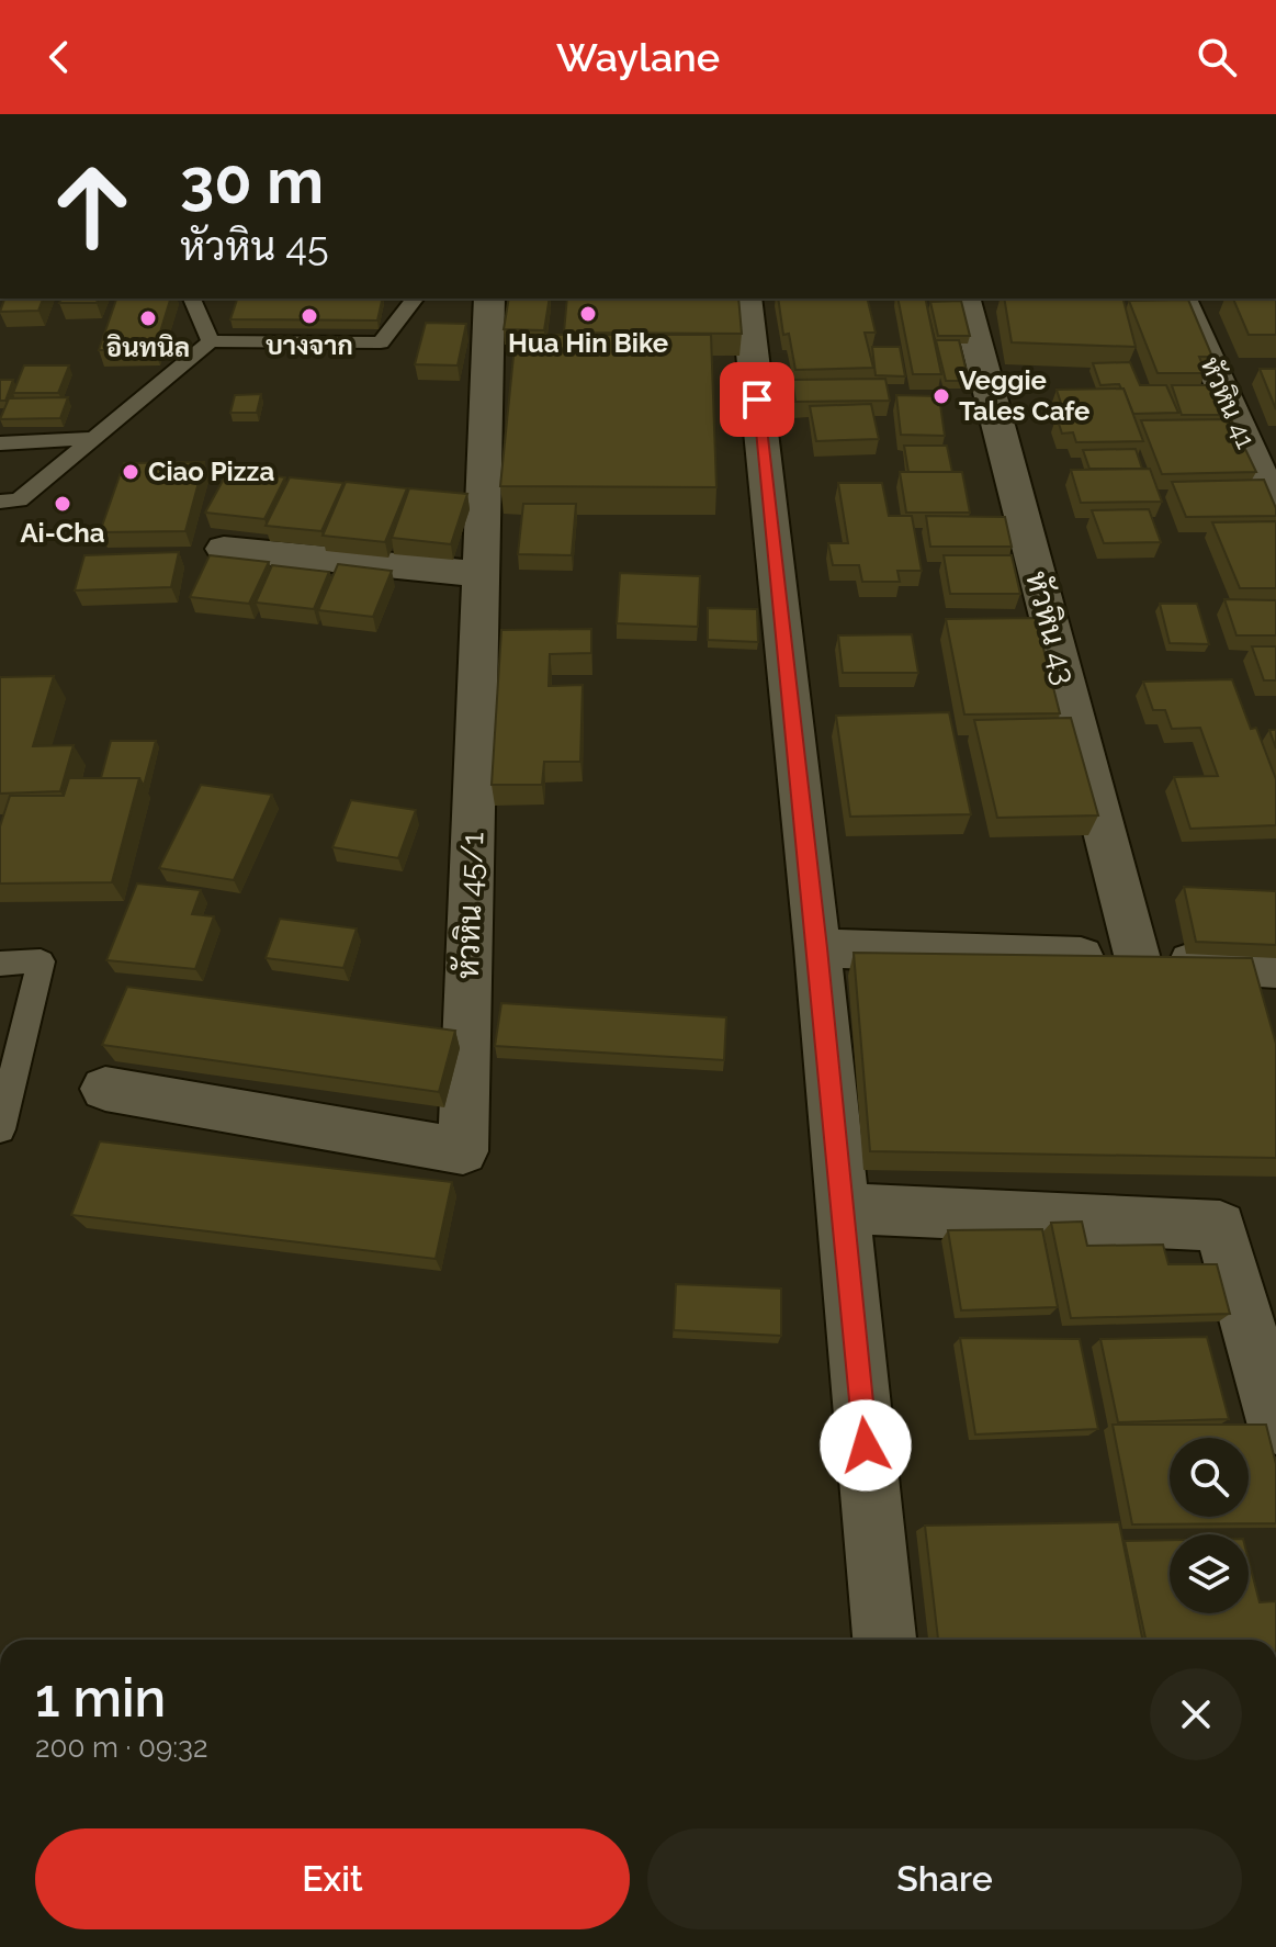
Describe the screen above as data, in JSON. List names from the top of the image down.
{
  "streets": {
    "street": ["หัวหิน 41", "หัวหิน 43", "หัวหิน 45/1"]
  },
  "places": [
    "Hua Hin Bike",
    "บางจาก",
    "อินทนิล",
    "Veggie Tales Cafe",
    "Ciao Pizza",
    "Ai-Cha"
  ],
  "page": {
    "header": "Waylane",
    "turn": ["30 m", "หัวหิน 45"],
    "heading": ["1 min", "200 m · 09:32"],
    "buttons": ["Exit", "Share"]
  }
}
